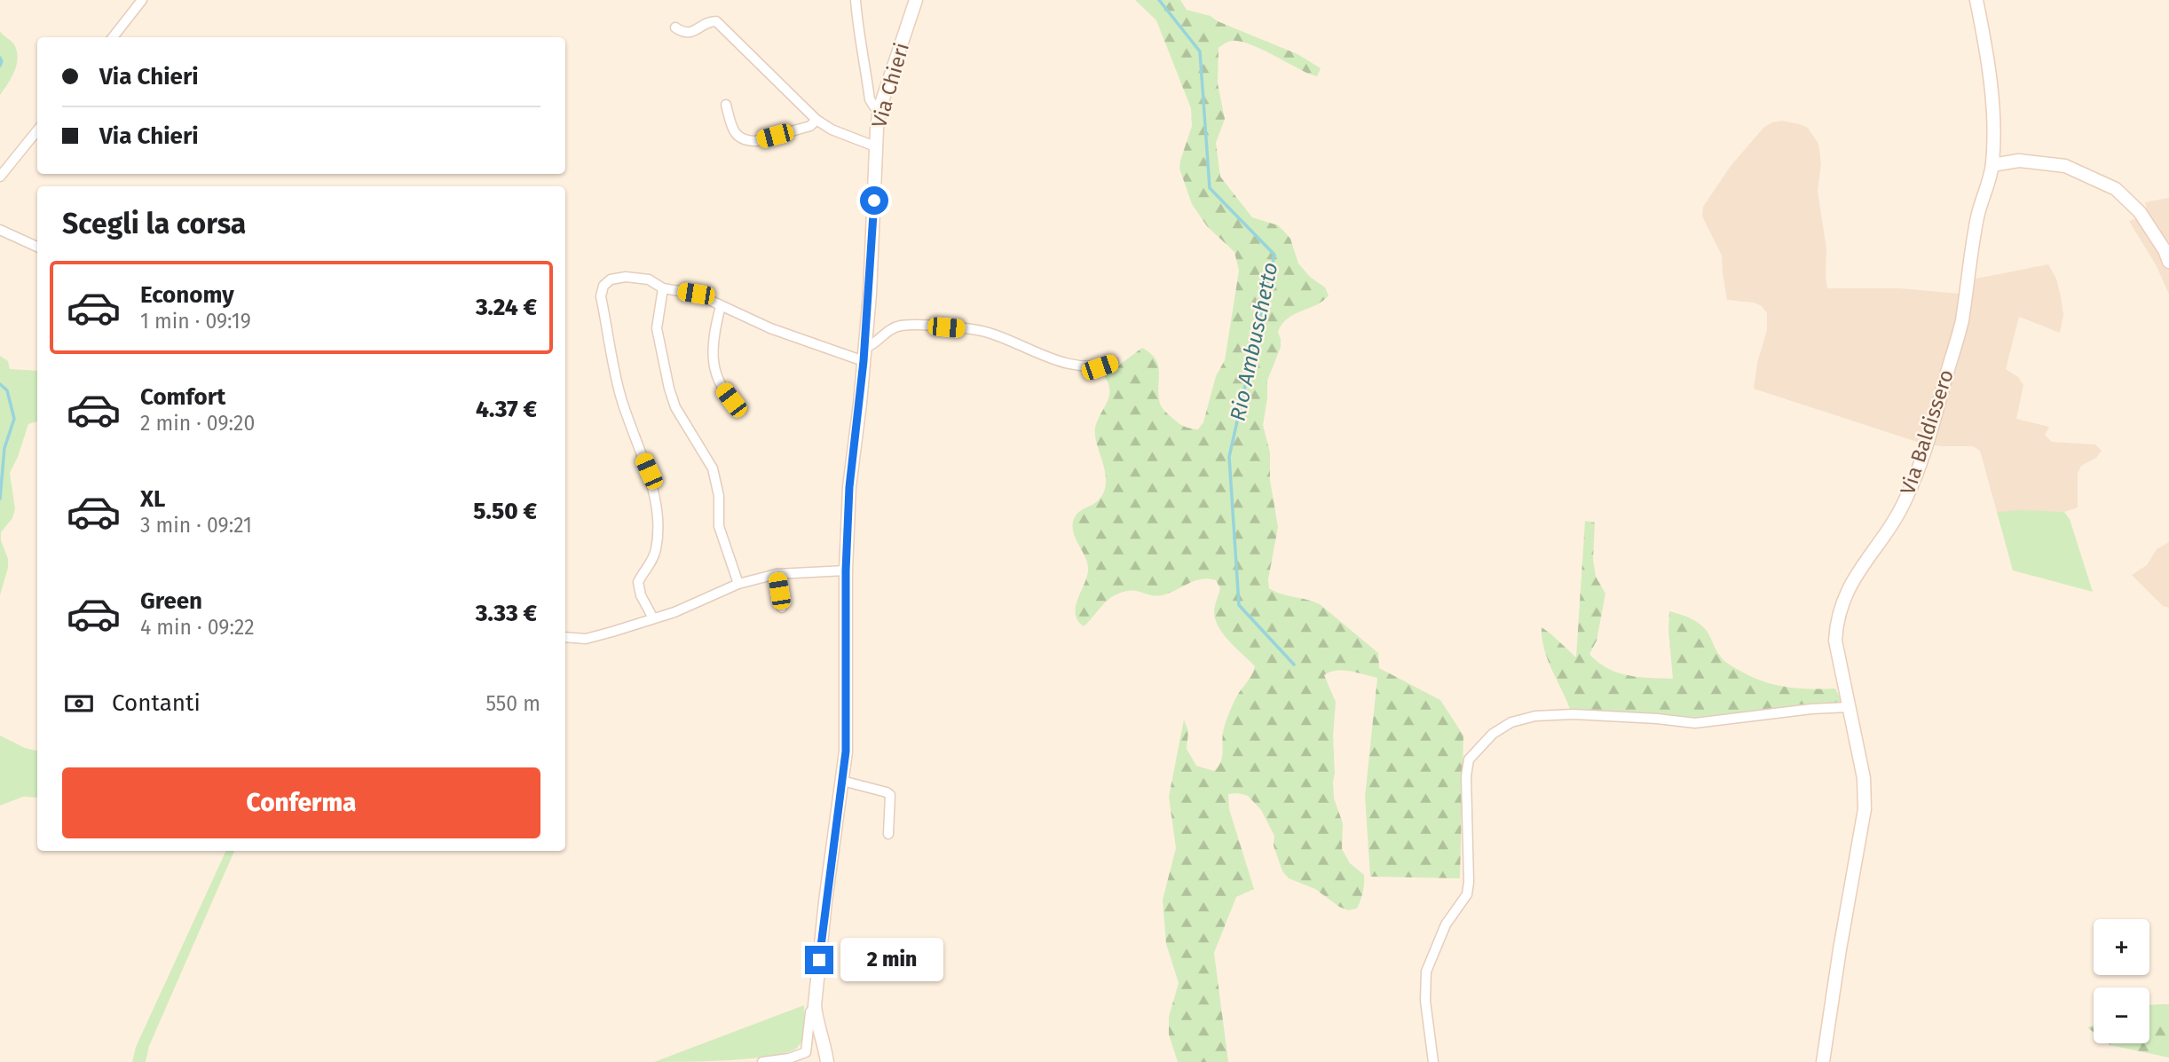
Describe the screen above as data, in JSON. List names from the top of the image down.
{
  "streets": {
    "street": ["Via Chieri", "Via Baldissero"]
  },
  "water": ["Rio Ambuschetto"],
  "page": {
    "banner": ["Via Chieri", "Via Chieri"],
    "heading": "Scegli la corsa",
    "list": [
      {
        "name": "Economy",
        "note": "1 min · 09:19",
        "value": "3.24 €"
      },
      {
        "name": "Comfort",
        "note": "2 min · 09:20",
        "value": "4.37 €"
      },
      {
        "name": "XL",
        "note": "3 min · 09:21",
        "value": "5.50 €"
      },
      {
        "name": "Green",
        "note": "4 min · 09:22",
        "value": "3.33 €"
      }
    ],
    "pay": ["Contanti", "550 m"],
    "buttons": "Conferma",
    "map_buttons": ["+", "−"],
    "bubble": "2 min"
  }
}
